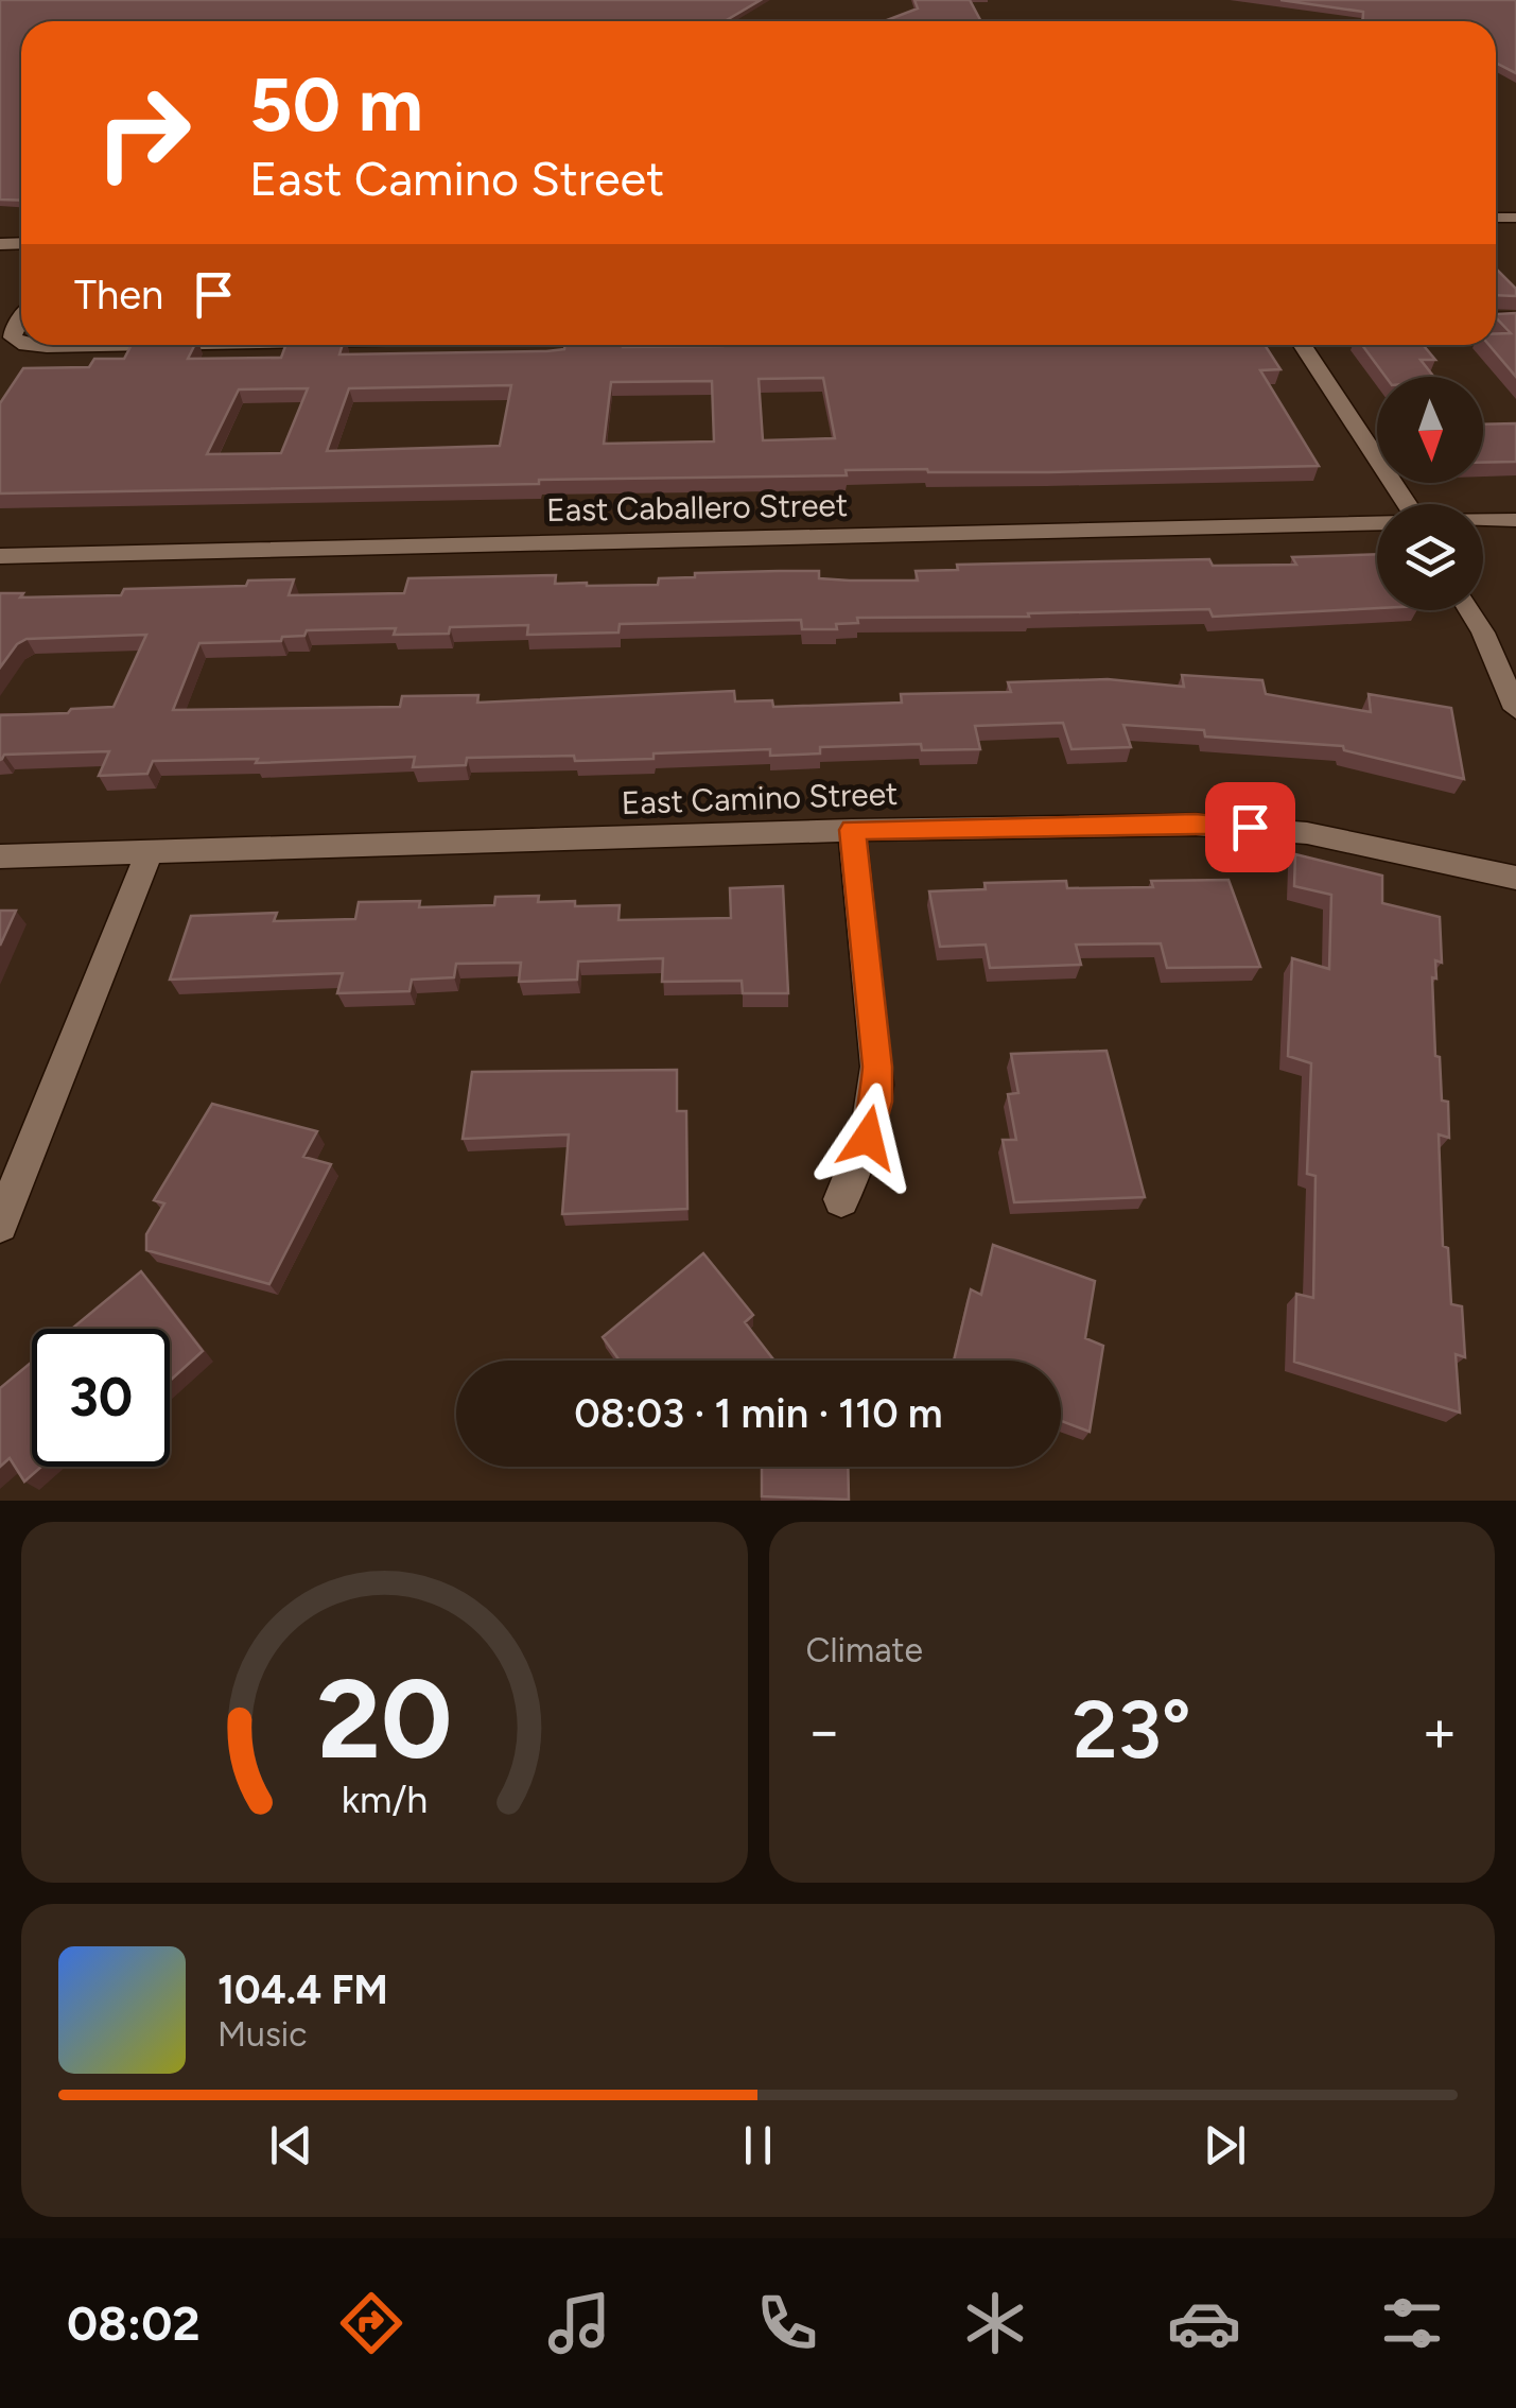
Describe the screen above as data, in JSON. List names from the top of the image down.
{
  "streets": {
    "street": ["East Caballero Street", "East Camino Street"]
  },
  "north": "bottom",
  "page": {
    "turn": ["50 m", "East Camino Street"],
    "then": "Then",
    "limit": "30",
    "trip": "08:03 · 1 min · 110 m",
    "tile": "Climate",
    "heat": ["−", "23°", "+"],
    "song": ["104.4 FM", "Music"],
    "tabs": "08:02",
    "gauge": ["20", "km/h"]
  }
}
